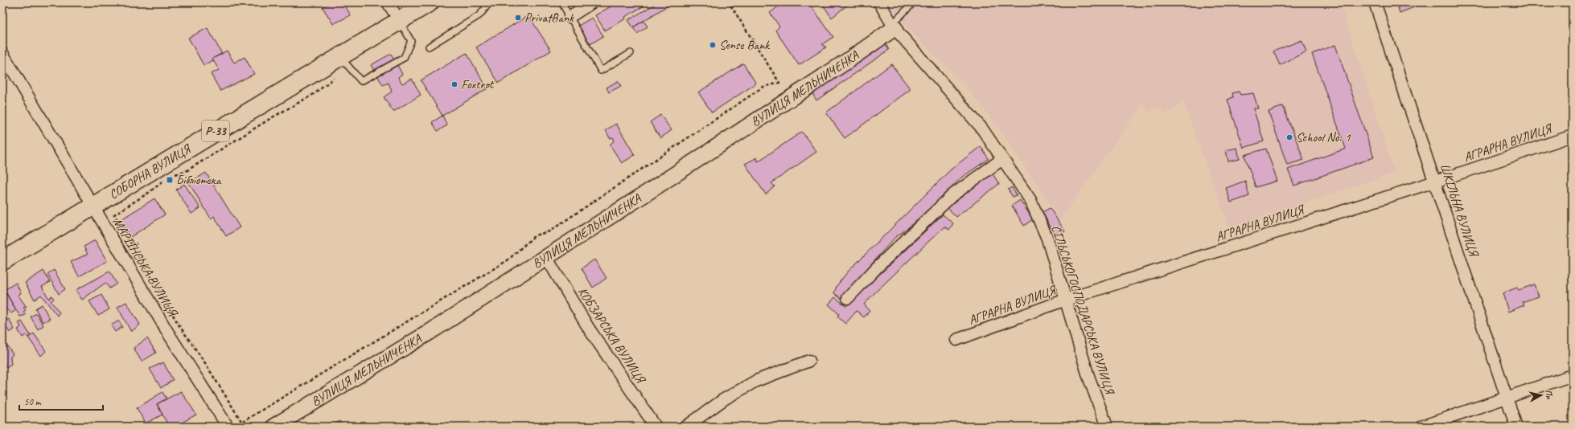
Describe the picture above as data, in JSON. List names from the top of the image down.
{
  "streets": {
    "main road": ["Р-33", "СОБОРНА ВУЛИЦЯ"],
    "street": [
      "ВУЛИЦЯ МЕЛЬНИЧЕНКА",
      "АГРАРНА ВУЛИЦЯ",
      "ШКІЛЬНА ВУЛИЦЯ",
      "МАРІЇНСЬКА ВУЛИЦЯ",
      "СІЛЬСЬКОГОСПОДАРСЬКА ВУЛИЦЯ",
      "КОБЗАРСЬКА ВУЛИЦЯ"
    ]
  },
  "crossings": [
    ["ВУЛИЦЯ МЕЛЬНИЧЕНКА", "СІЛЬСЬКОГОСПОДАРСЬКА ВУЛИЦЯ"],
    ["ВУЛИЦЯ МЕЛЬНИЧЕНКА", "КОБЗАРСЬКА ВУЛИЦЯ"],
    ["АГРАРНА ВУЛИЦЯ", "ШКІЛЬНА ВУЛИЦЯ"],
    ["АГРАРНА ВУЛИЦЯ", "СІЛЬСЬКОГОСПОДАРСЬКА ВУЛИЦЯ"],
    ["СОБОРНА ВУЛИЦЯ", "МАРІЇНСЬКА ВУЛИЦЯ"]
  ],
  "places": {
    "other": [
      "PrivatBank",
      "Sense Bank",
      "Foxtrot",
      "School No. 1"
    ],
    "transit": ["Бібліотека"]
  },
  "scale_bar": "50 m",
  "north": "right"
}
